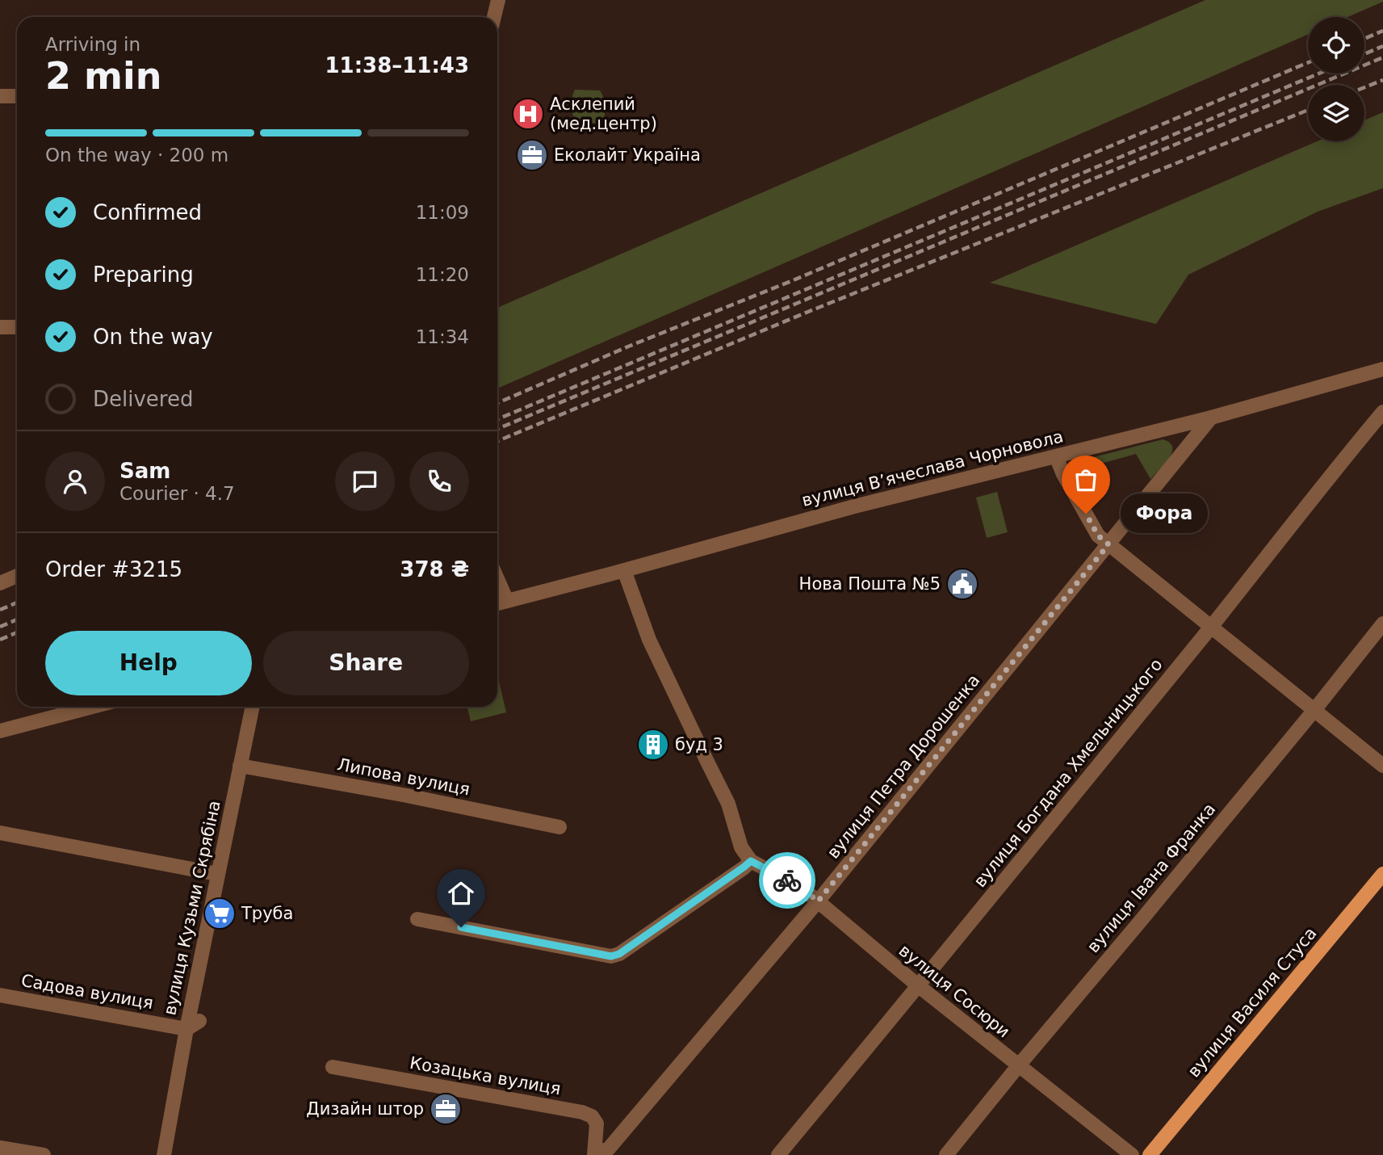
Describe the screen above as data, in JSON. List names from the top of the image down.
{
  "streets": {
    "main road": ["вулиця Василя Стуса"],
    "street": [
      "вулиця Вʼячеслава Чорновола",
      "вулиця Петра Дорошенка",
      "вулиця Богдана Хмельницького",
      "Липова вулиця",
      "вулиця Івана Франка",
      "вулиця Кузьми Скрябіна",
      "вулиця Сосюри",
      "Садова вулиця",
      "Козацька вулиця"
    ]
  },
  "crossings": [
    ["вулиця Вʼячеслава Чорновола", "вулиця Петра Дорошенка"],
    ["вулиця Петра Дорошенка", "вулиця Сосюри"],
    ["вулиця Петра Дорошенка", "Козацька вулиця"],
    ["вулиця Богдана Хмельницького", "вулиця Сосюри"],
    ["Липова вулиця", "вулиця Кузьми Скрябіна"],
    ["вулиця Івана Франка", "вулиця Сосюри"],
    ["вулиця Кузьми Скрябіна", "Садова вулиця"]
  ],
  "places": {
    "hospital": ["Асклепий (мед.центр)"],
    "office": ["Еколайт Україна", "Дизайн штор"],
    "other": ["Фора"],
    "public building": ["Нова Пошта №5"],
    "building": ["буд 3"],
    "supermarket": ["Труба"]
  },
  "page": {
    "heading": ["2 min", "Arriving in", "11:38–11:43"],
    "panel": [
      "Sam",
      "Courier · 4.7",
      "Order #3215",
      "378 ₴"
    ],
    "bar": "On the way · 200 m",
    "list": [
      ["Confirmed", "11:09"],
      ["Preparing", "11:20"],
      ["On the way", "11:34"],
      "Delivered"
    ],
    "bubble": "Фора",
    "buttons": ["Help", "Share"]
  }
}
